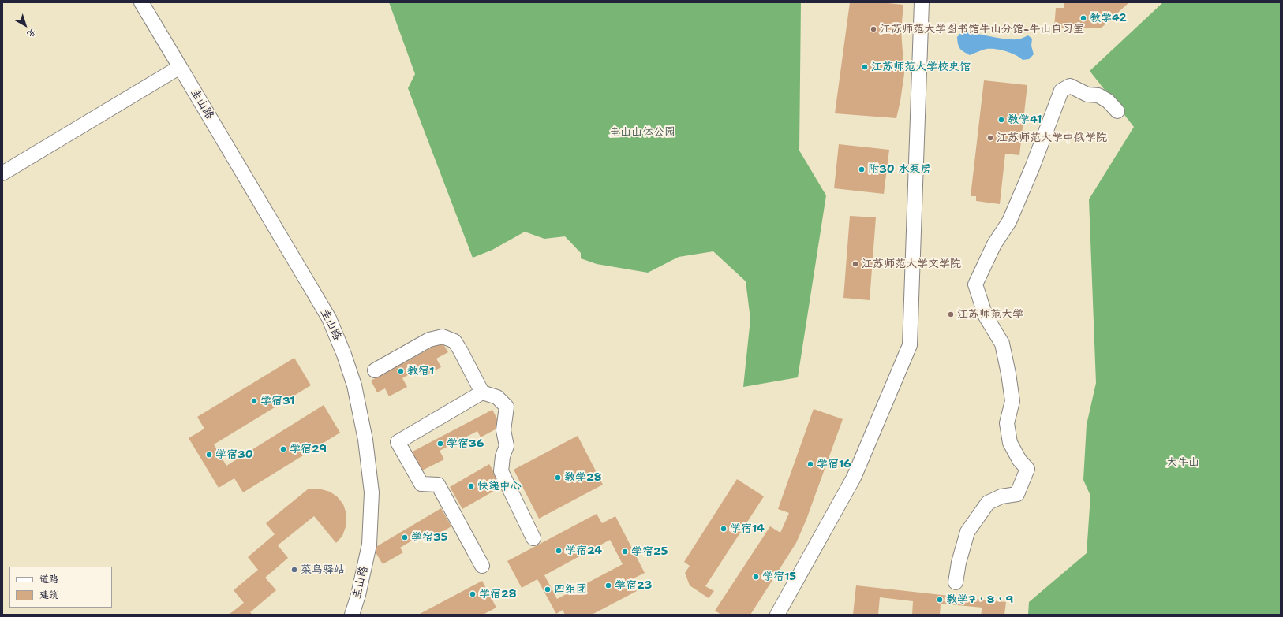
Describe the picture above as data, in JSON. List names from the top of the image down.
{
  "streets": {
    "street": ["圭山路"]
  },
  "parks": ["圭山山体公园", "大牛山"],
  "places": [
    "教学42",
    "江苏师范大学图书馆牛山分馆-牛山自习室",
    "江苏师范大学校史馆",
    "教学41",
    "江苏师范大学中俄学院",
    "附30 水泵房",
    "江苏师范大学文学院",
    "江苏师范大学",
    "教宿1",
    "学宿31",
    "学宿36",
    "学宿29",
    "学宿30",
    "学宿16",
    "教学28",
    "快递中心",
    "学宿14",
    "学宿35",
    "学宿24",
    "学宿25",
    "菜鸟驿站",
    "学宿15",
    "学宿23",
    "四组团",
    "学宿28",
    "教学7，8，9"
  ],
  "legend": ["道路", "建筑"],
  "north": "bottom right"
}
